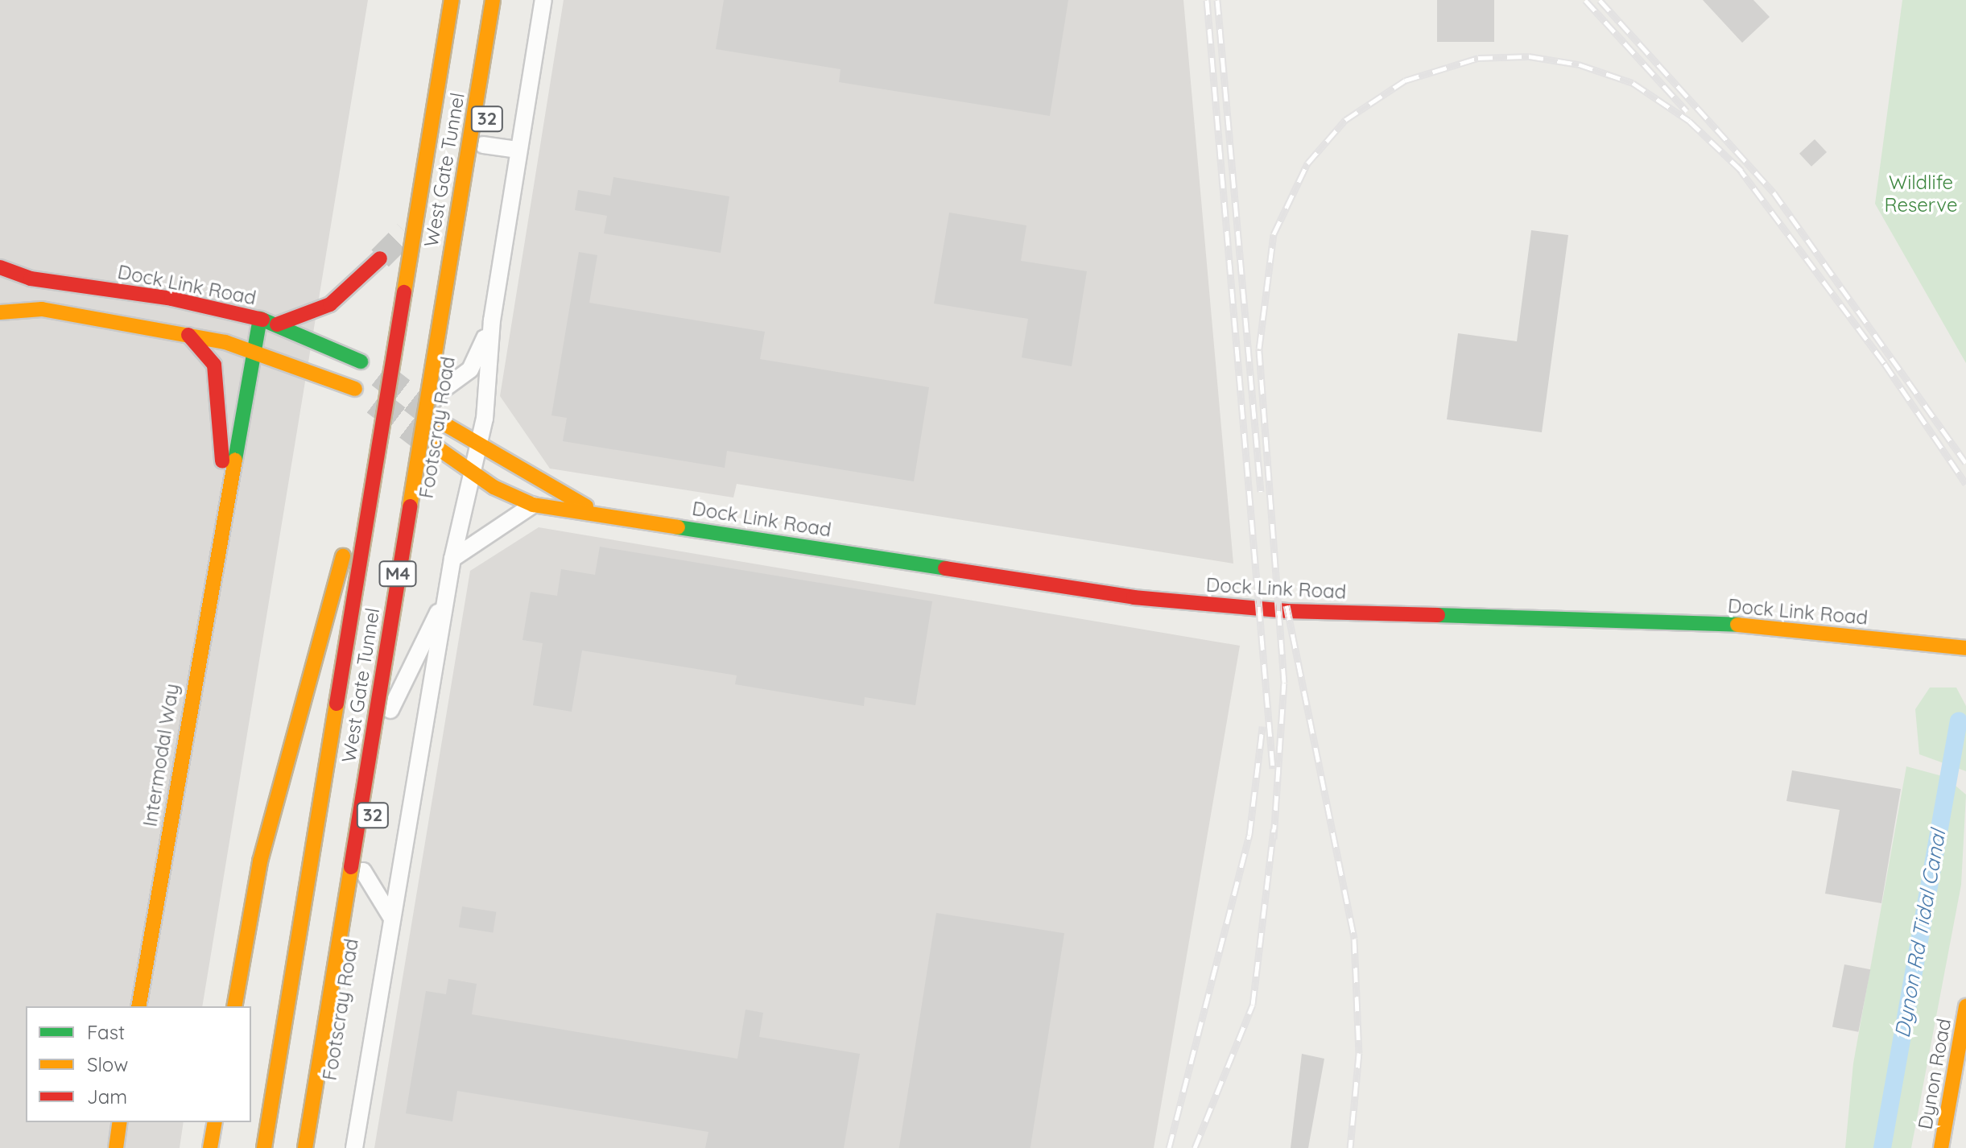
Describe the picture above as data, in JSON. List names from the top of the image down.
{
  "streets": {
    "main road": [
      "32",
      "West Gate Tunnel",
      "Dock Link Road",
      "Footscray Road",
      "M4",
      "Intermodal Way",
      "Dynon Road"
    ]
  },
  "crossings": [
    ["Dock Link Road", "Footscray Road"],
    ["Dock Link Road", "Intermodal Way"]
  ],
  "water": ["Dynon Rd Tidal Canal"],
  "parks": ["Wildlife Reserve"],
  "legend": ["Fast", "Slow", "Jam"]
}
